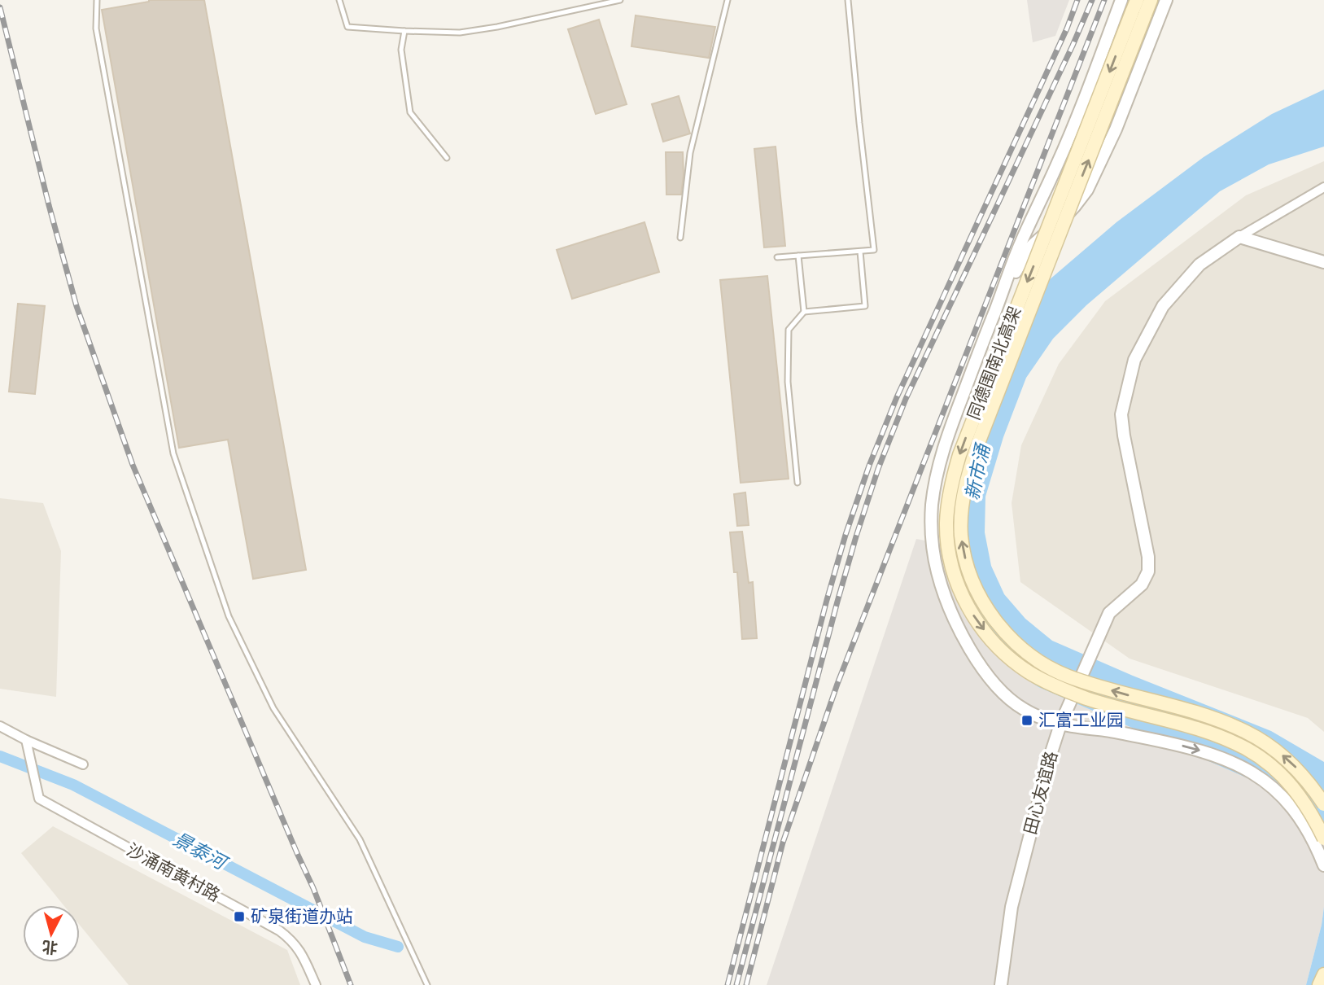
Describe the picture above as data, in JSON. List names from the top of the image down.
{
  "streets": {
    "main road": ["同德围南北高架"],
    "street": ["田心友谊路", "沙涌南黄村路"]
  },
  "water": ["新市涌", "景泰河"],
  "places": {
    "transit": ["汇富工业园", "矿泉街道办站"]
  },
  "north": "bottom"
}
